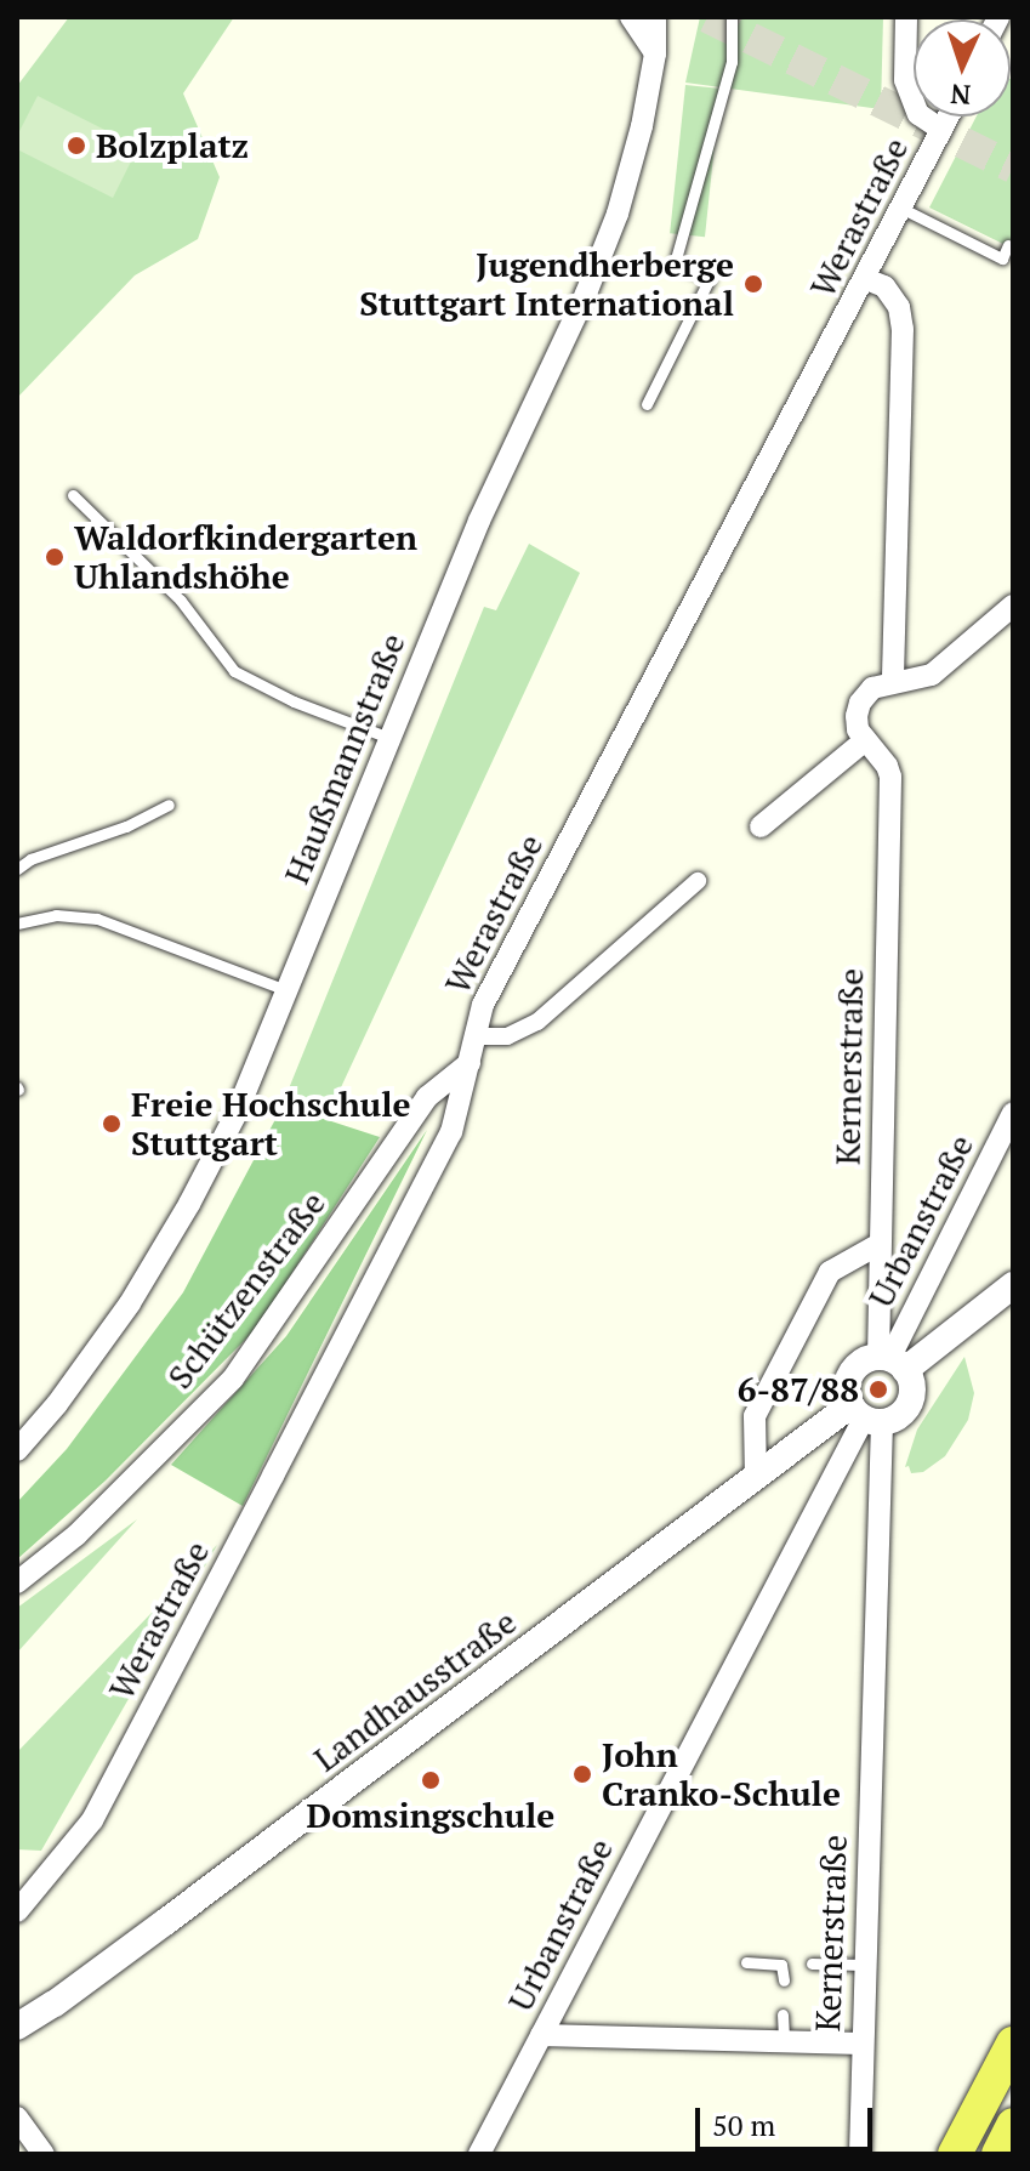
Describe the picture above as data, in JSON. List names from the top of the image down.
{
  "streets": {
    "street": [
      "Werastraße",
      "Haußmannstraße",
      "Kernerstraße",
      "Urbanstraße",
      "Schützenstraße",
      "Landhausstraße"
    ]
  },
  "crossings": [
    ["Werastraße", "Schützenstraße"],
    ["Kernerstraße", "Urbanstraße"],
    ["Kernerstraße", "Landhausstraße"],
    ["Urbanstraße", "Landhausstraße"]
  ],
  "places": [
    "Bolzplatz",
    "Jugendherberge Stuttgart International",
    "Waldorfkindergarten Uhlandshöhe",
    "Freie Hochschule Stuttgart",
    "6-87/88",
    "John Cranko-Schule",
    "Domsingschule"
  ],
  "scale_bar": "50 m",
  "north": "bottom"
}
